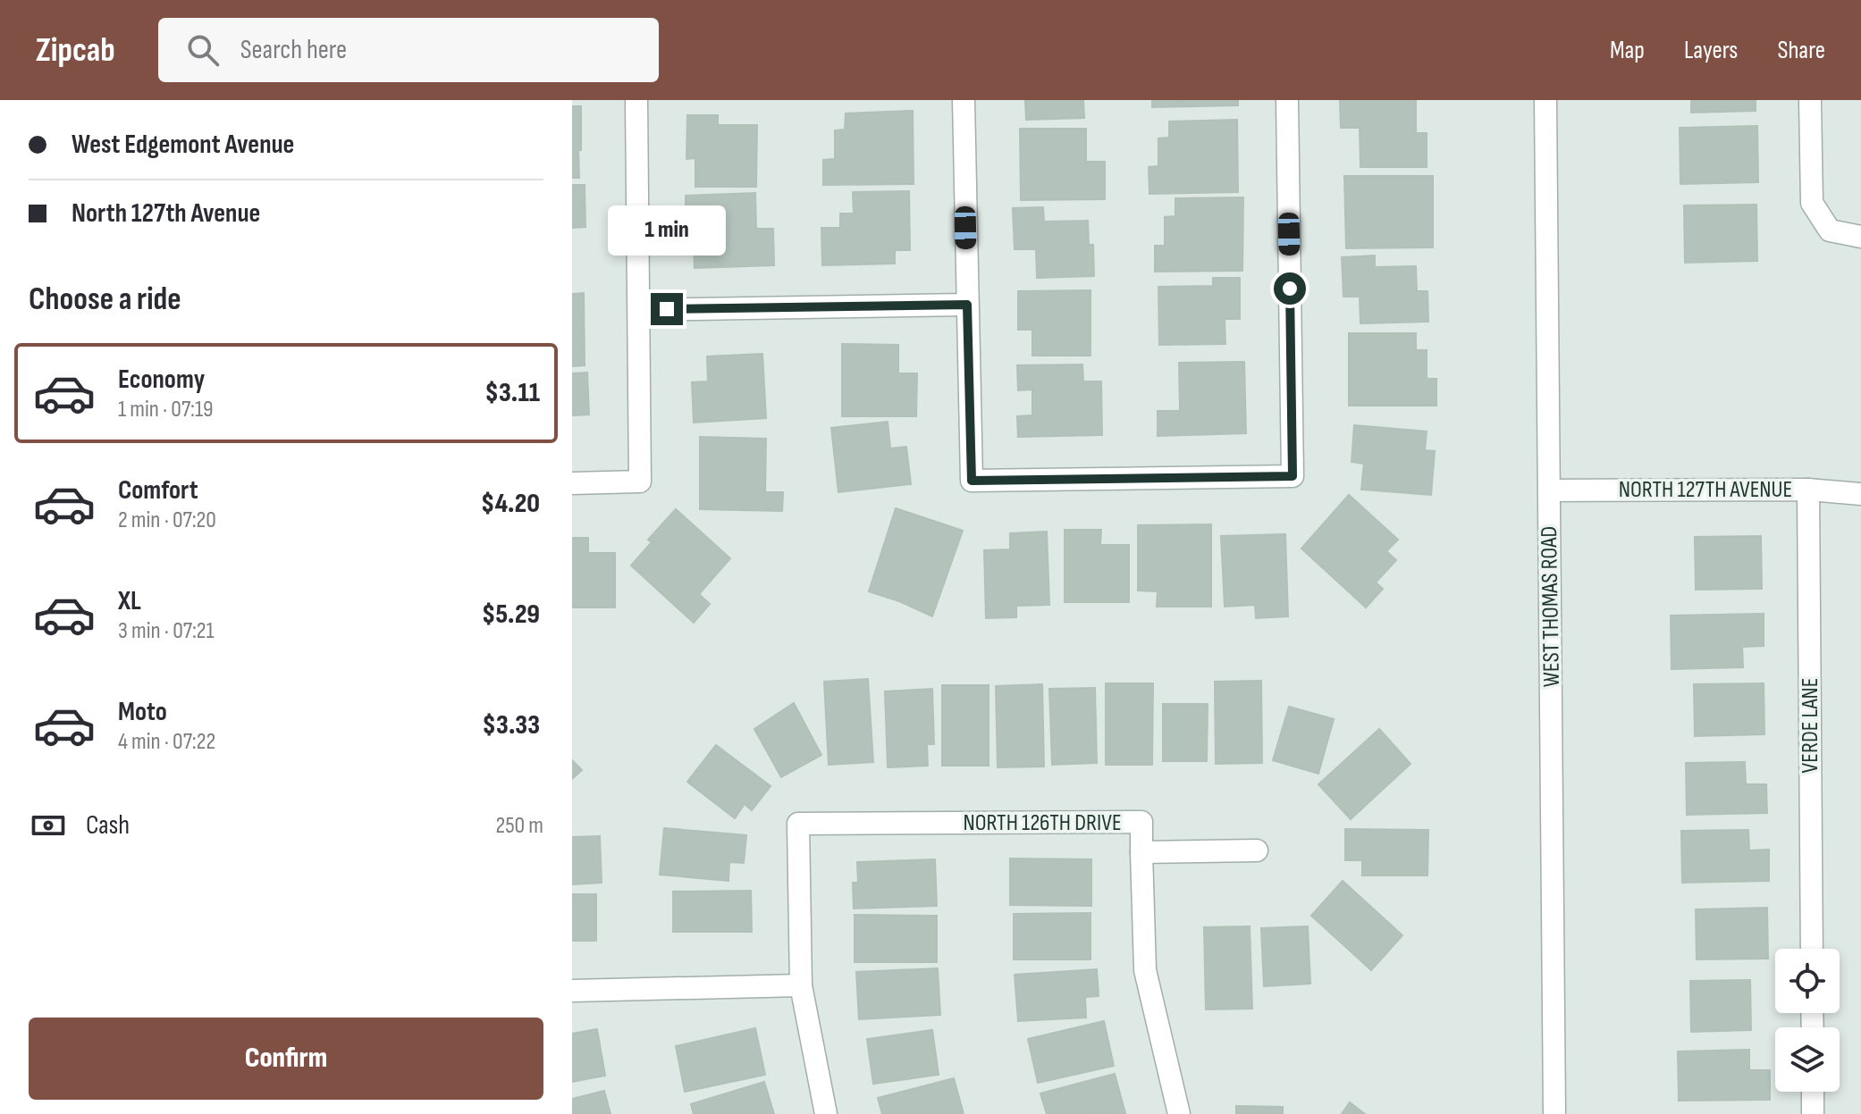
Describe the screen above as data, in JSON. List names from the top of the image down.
{
  "streets": {
    "street": [
      "NORTH 127TH AVENUE",
      "WEST THOMAS ROAD",
      "VERDE LANE",
      "NORTH 126TH DRIVE"
    ]
  },
  "crossings": [
    ["NORTH 127TH AVENUE", "WEST THOMAS ROAD"],
    ["NORTH 127TH AVENUE", "VERDE LANE"]
  ],
  "page": {
    "header": "Zipcab",
    "search": "Search here",
    "nav": ["Map", "Layers", "Share"],
    "banner": ["West Edgemont Avenue", "North 127th Avenue"],
    "bubble": "1 min",
    "heading": "Choose a ride",
    "list": [
      {
        "name": "Economy",
        "note": "1 min · 07:19",
        "value": "$3.11"
      },
      {
        "name": "Comfort",
        "note": "2 min · 07:20",
        "value": "$4.20"
      },
      {
        "name": "XL",
        "note": "3 min · 07:21",
        "value": "$5.29"
      },
      {
        "name": "Moto",
        "note": "4 min · 07:22",
        "value": "$3.33"
      }
    ],
    "pay": ["Cash", "250 m"],
    "buttons": "Confirm"
  }
}
